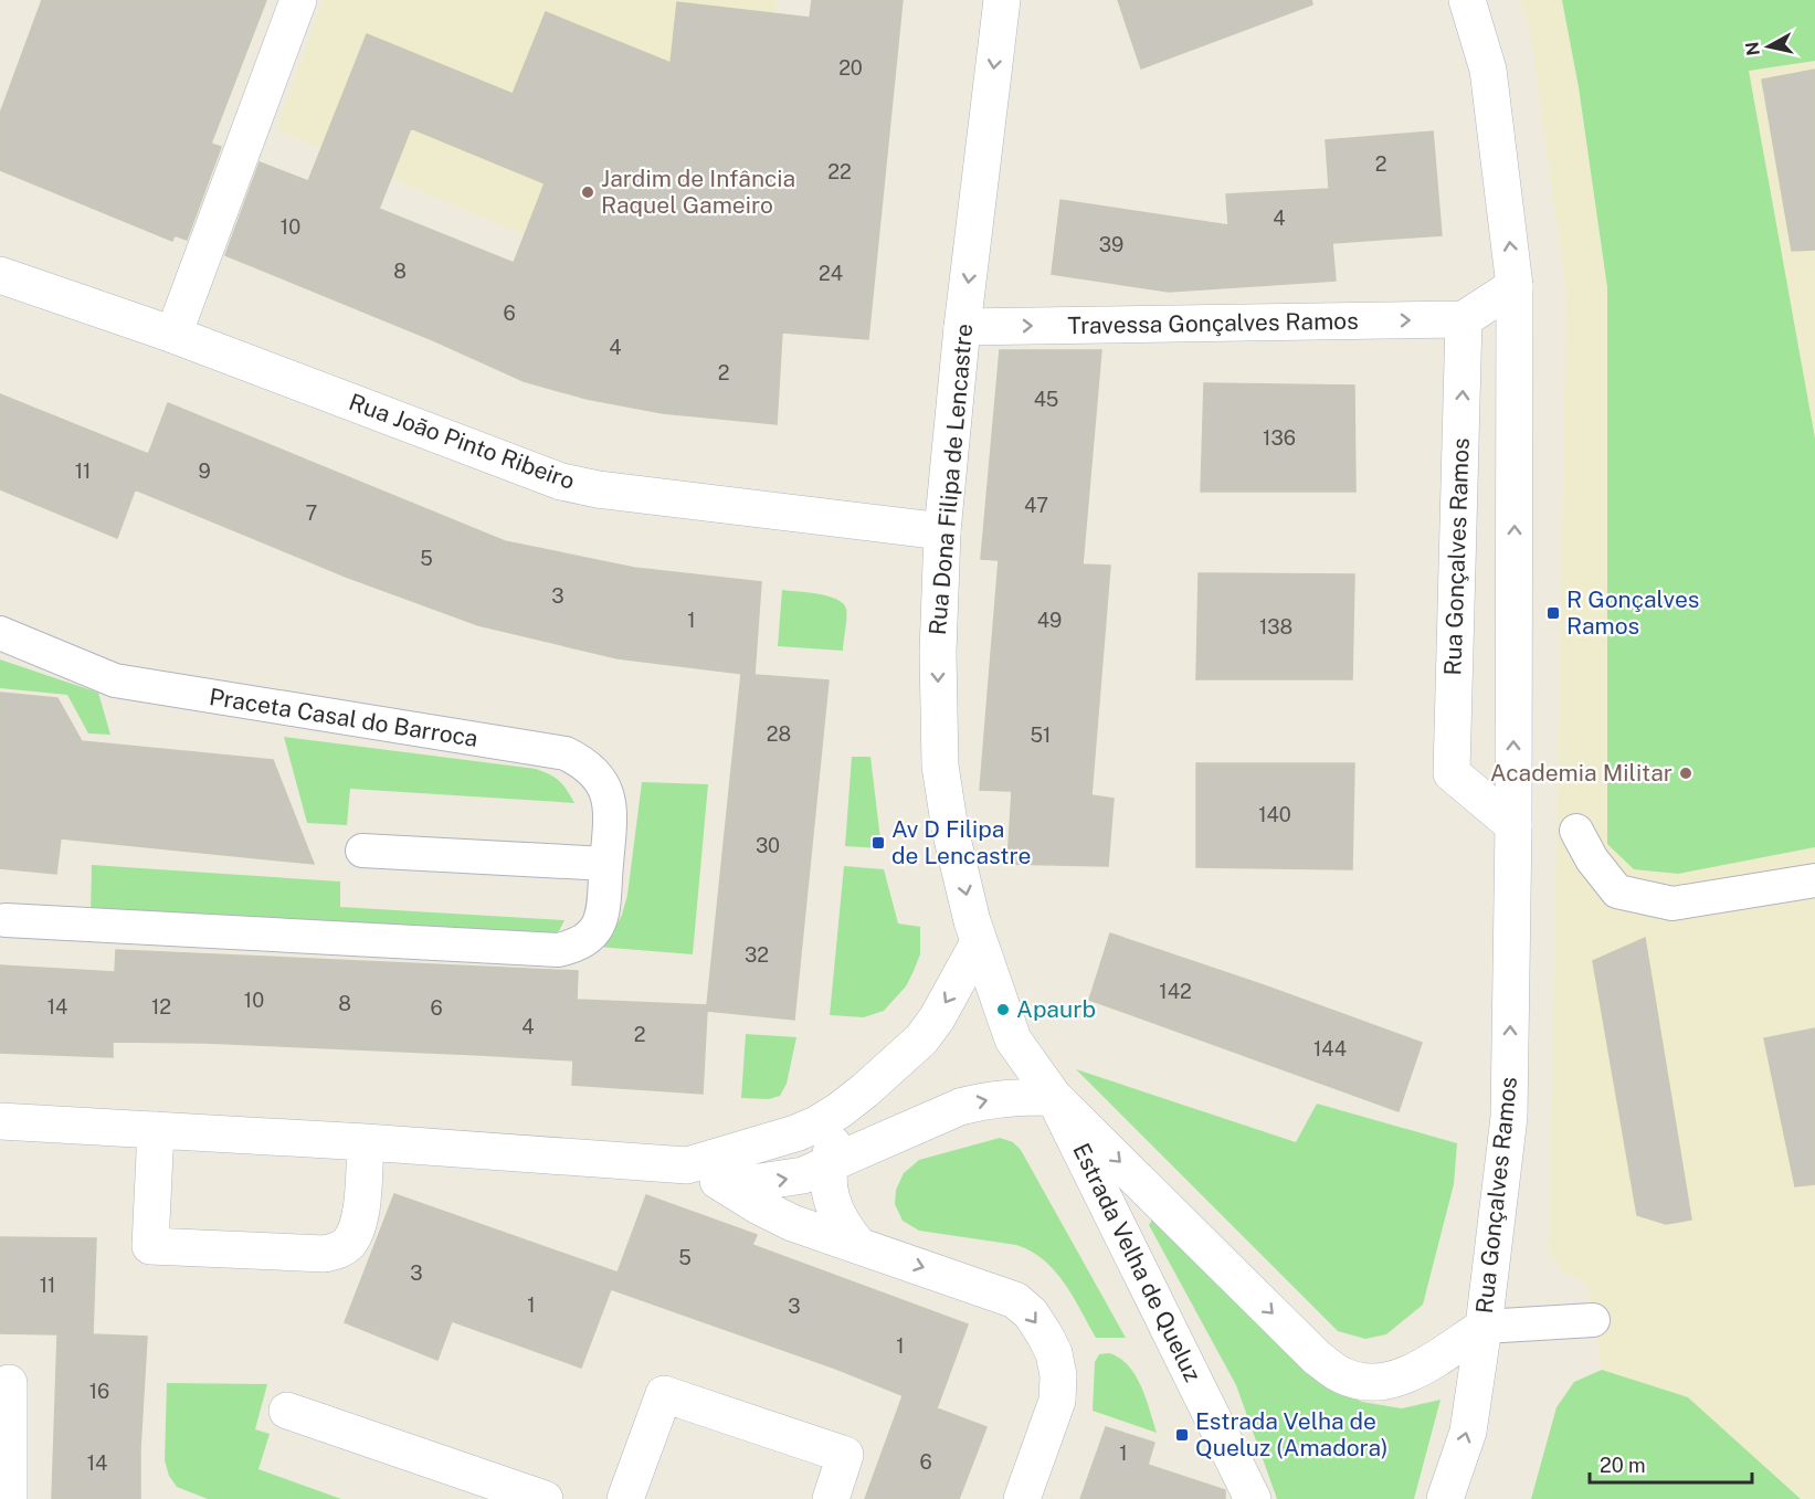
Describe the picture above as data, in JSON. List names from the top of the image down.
{
  "streets": {
    "street": [
      "Travessa Gonçalves Ramos",
      "Rua João Pinto Ribeiro",
      "Rua Dona Filipa de Lencastre",
      "Rua Gonçalves Ramos",
      "Estrada Velha de Queluz"
    ],
    "lane": ["Praceta Casal do Barroca"]
  },
  "crossings": [
    ["Travessa Gonçalves Ramos", "Rua Dona Filipa de Lencastre"],
    ["Travessa Gonçalves Ramos", "Rua Gonçalves Ramos"],
    ["Rua João Pinto Ribeiro", "Rua Dona Filipa de Lencastre"],
    ["Rua Dona Filipa de Lencastre", "Estrada Velha de Queluz"]
  ],
  "one_way": ["Travessa Gonçalves Ramos", "Rua Dona Filipa de Lencastre", "Rua Gonçalves Ramos"],
  "places": {
    "other": ["Jardim de Infância Raquel Gameiro", "Academia Militar", "Apaurb"],
    "transit": ["R Gonçalves Ramos", "Av D Filipa de Lencastre", "Estrada Velha de Queluz (Amadora)"]
  },
  "house_numbers": [
    "20",
    "2",
    "22",
    "4",
    "10",
    "39",
    "8",
    "24",
    "6",
    "4",
    "2",
    "45",
    "136",
    "11",
    "9",
    "47",
    "7",
    "5",
    "3",
    "1",
    "49",
    "138",
    "28",
    "51",
    "140",
    "30",
    "32",
    "142",
    "10",
    "8",
    "14",
    "12",
    "6",
    "4",
    "2",
    "144",
    "5",
    "3",
    "11",
    "1",
    "3",
    "1",
    "16",
    "1",
    "6",
    "14"
  ],
  "scale_bar": "20 m",
  "north": "left"
}
